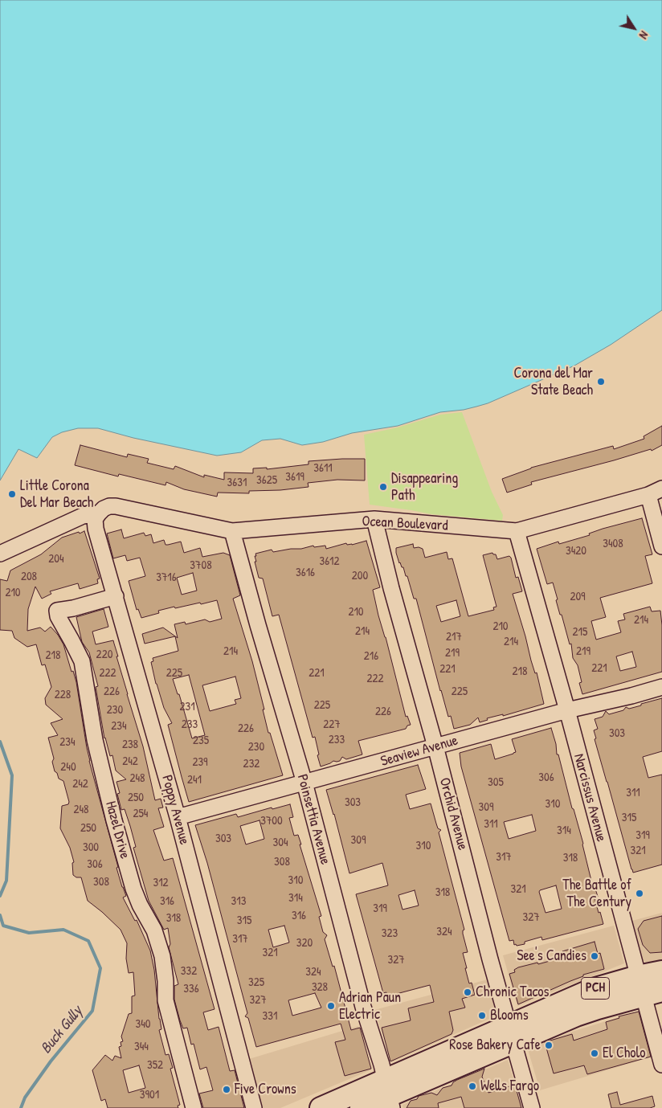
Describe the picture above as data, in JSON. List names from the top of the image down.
{
  "streets": {
    "highway": ["PCH"],
    "street": [
      "Ocean Boulevard",
      "Seaview Avenue",
      "Narcissus Avenue",
      "Poppy Avenue",
      "Orchid Avenue",
      "Poinsettia Avenue",
      "Hazel Drive"
    ]
  },
  "crossings": [
    ["Ocean Boulevard", "Narcissus Avenue"],
    ["Ocean Boulevard", "Poppy Avenue"],
    ["Ocean Boulevard", "Orchid Avenue"],
    ["Ocean Boulevard", "Poinsettia Avenue"],
    ["Seaview Avenue", "Narcissus Avenue"],
    ["Seaview Avenue", "Poppy Avenue"],
    ["Seaview Avenue", "Orchid Avenue"],
    ["Seaview Avenue", "Poinsettia Avenue"],
    ["Narcissus Avenue", "PCH"],
    ["Poppy Avenue", "Hazel Drive"],
    ["Orchid Avenue", "PCH"],
    ["Poinsettia Avenue", "PCH"]
  ],
  "water": ["Buck Gully"],
  "places": [
    "Corona del Mar State Beach",
    "Disappearing Path",
    "Little Corona Del Mar Beach",
    "The Battle of The Century",
    "See's Candies",
    "Chronic Tacos",
    "Adrian Paun Electric",
    "Blooms",
    "Rose Bakery Cafe",
    "El Cholo",
    "Wells Fargo",
    "Five Crowns"
  ],
  "house_numbers": [
    "3611",
    "3619",
    "3625",
    "3631",
    "3408",
    "3420",
    "204",
    "3612",
    "3708",
    "3616",
    "200",
    "208",
    "3716",
    "210",
    "209",
    "210",
    "214",
    "210",
    "214",
    "215",
    "217",
    "214",
    "214",
    "219",
    "219",
    "220",
    "218",
    "216",
    "221",
    "221",
    "218",
    "222",
    "225",
    "221",
    "222",
    "226",
    "225",
    "228",
    "225",
    "231",
    "230",
    "226",
    "233",
    "227",
    "234",
    "226",
    "303",
    "233",
    "235",
    "234",
    "238",
    "230",
    "242",
    "239",
    "232",
    "240",
    "306",
    "248",
    "241",
    "305",
    "242",
    "311",
    "250",
    "303",
    "310",
    "309",
    "248",
    "254",
    "315",
    "3700",
    "311",
    "250",
    "314",
    "319",
    "303",
    "309",
    "304",
    "310",
    "300",
    "321",
    "317",
    "318",
    "308",
    "306",
    "310",
    "308",
    "312",
    "321",
    "318",
    "314",
    "316",
    "313",
    "319",
    "316",
    "327",
    "318",
    "315",
    "324",
    "323",
    "317",
    "320",
    "321",
    "327",
    "332",
    "324",
    "325",
    "328",
    "336",
    "327",
    "331",
    "340",
    "344",
    "352",
    "3901"
  ],
  "north": "bottom right"
}
